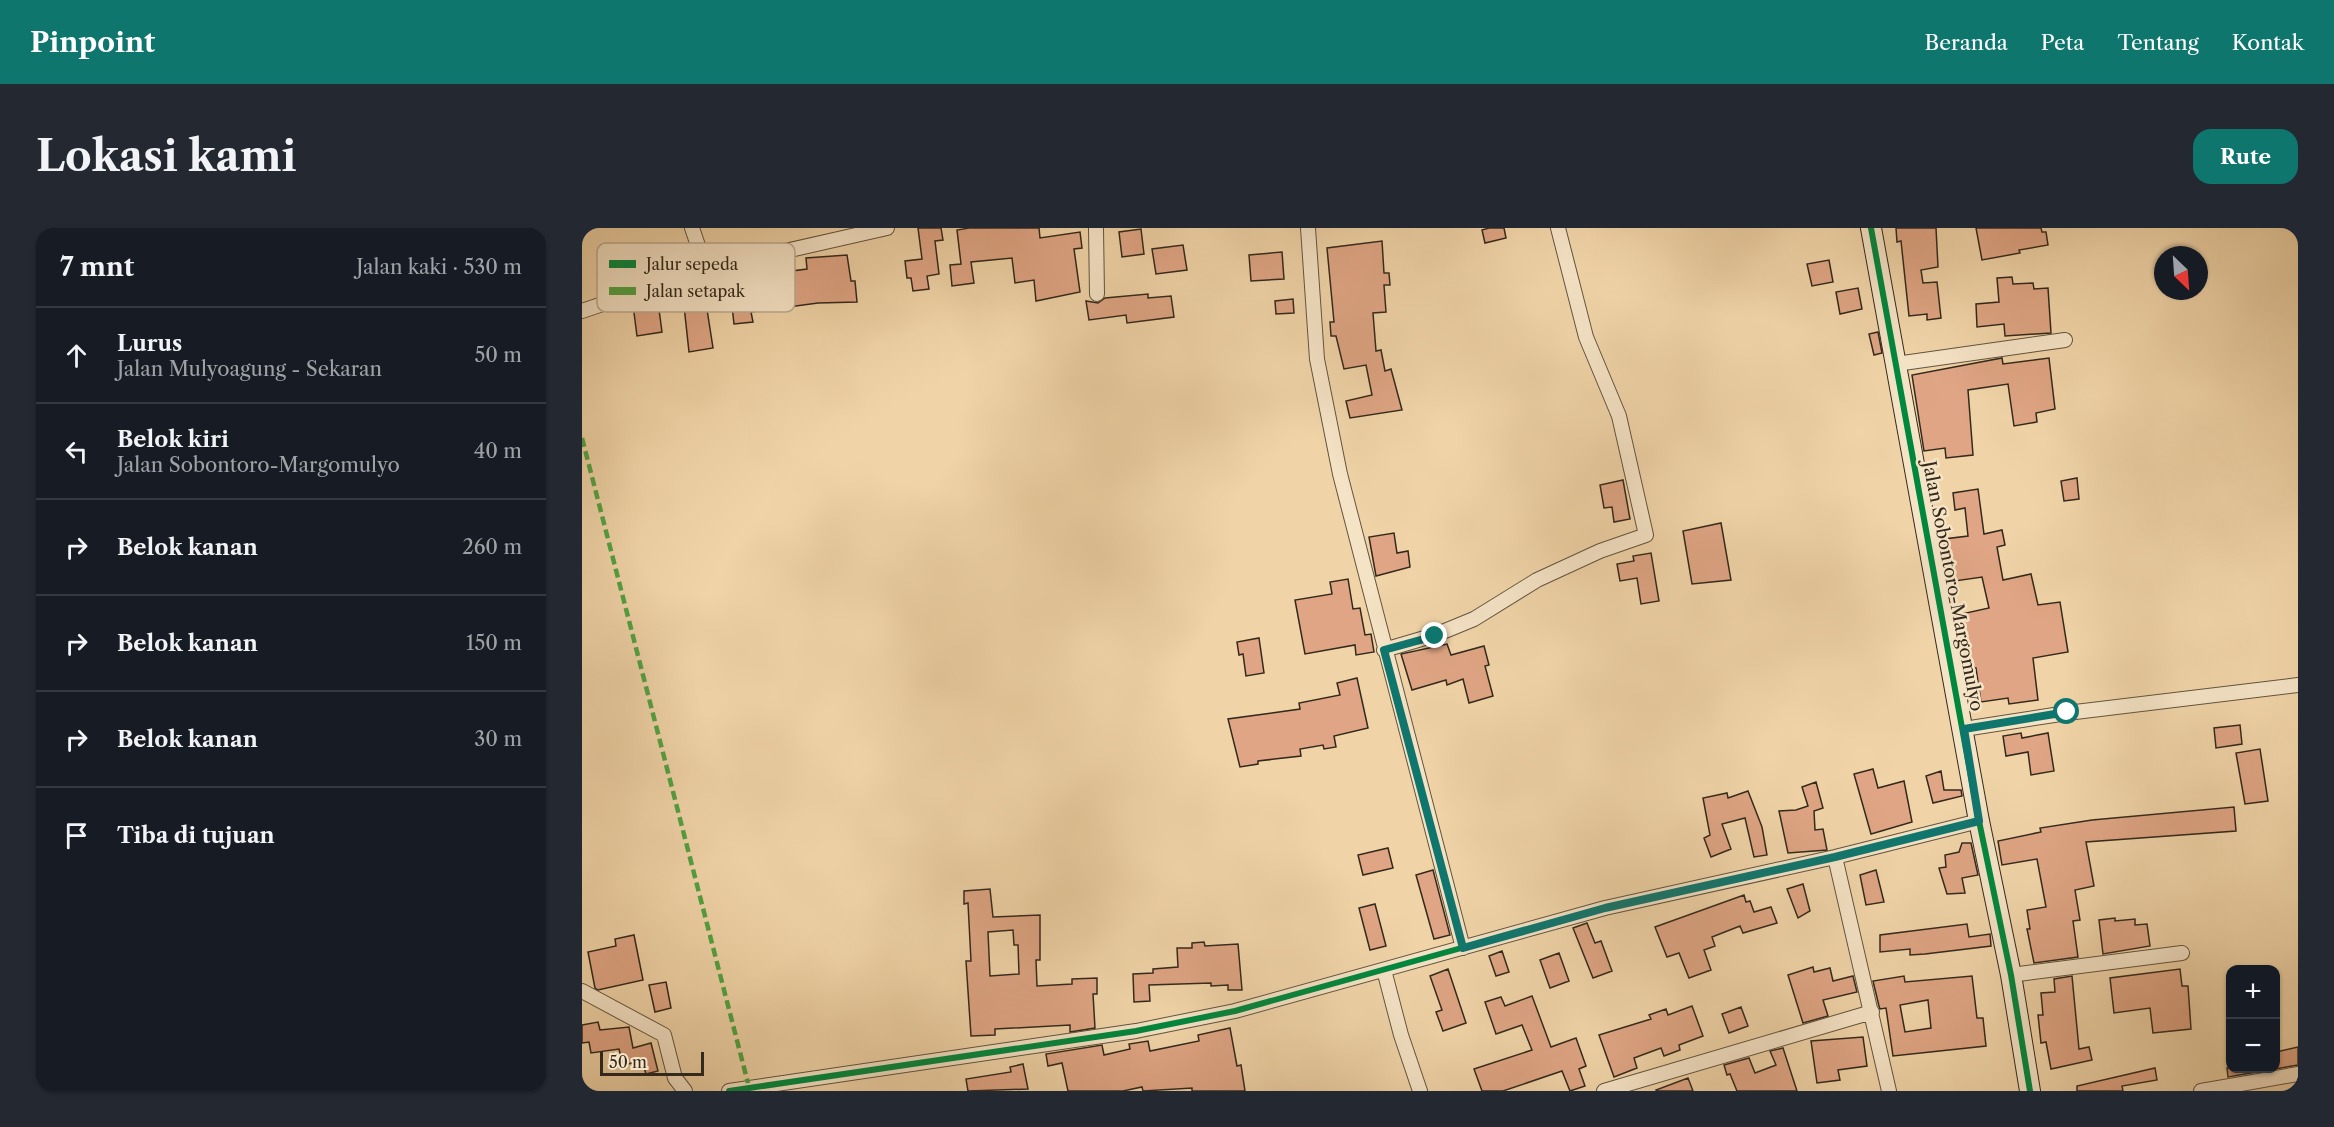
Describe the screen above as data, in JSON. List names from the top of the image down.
{
  "streets": {
    "street": ["Jalan Sobontoro-Margomulyo"]
  },
  "legend": ["Jalur sepeda", "Jalan setapak"],
  "scale_bar": "50 m",
  "north": "bottom right",
  "page": {
    "header": "Pinpoint",
    "nav": [
      "Beranda",
      "Peta",
      "Tentang",
      "Kontak"
    ],
    "buttons": "Rute",
    "title": "Lokasi kami",
    "heading": ["7 mnt", "Jalan kaki · 530 m"],
    "list": [
      ["Lurus", "Jalan Mulyoagung - Sekaran", "50 m"],
      ["Belok kiri", "Jalan Sobontoro-Margomulyo", "40 m"],
      ["Belok kanan", "260 m"],
      ["Belok kanan", "150 m"],
      ["Belok kanan", "30 m"],
      "Tiba di tujuan"
    ],
    "map_buttons": ["+", "−"],
    "scale": "50 m"
  }
}
